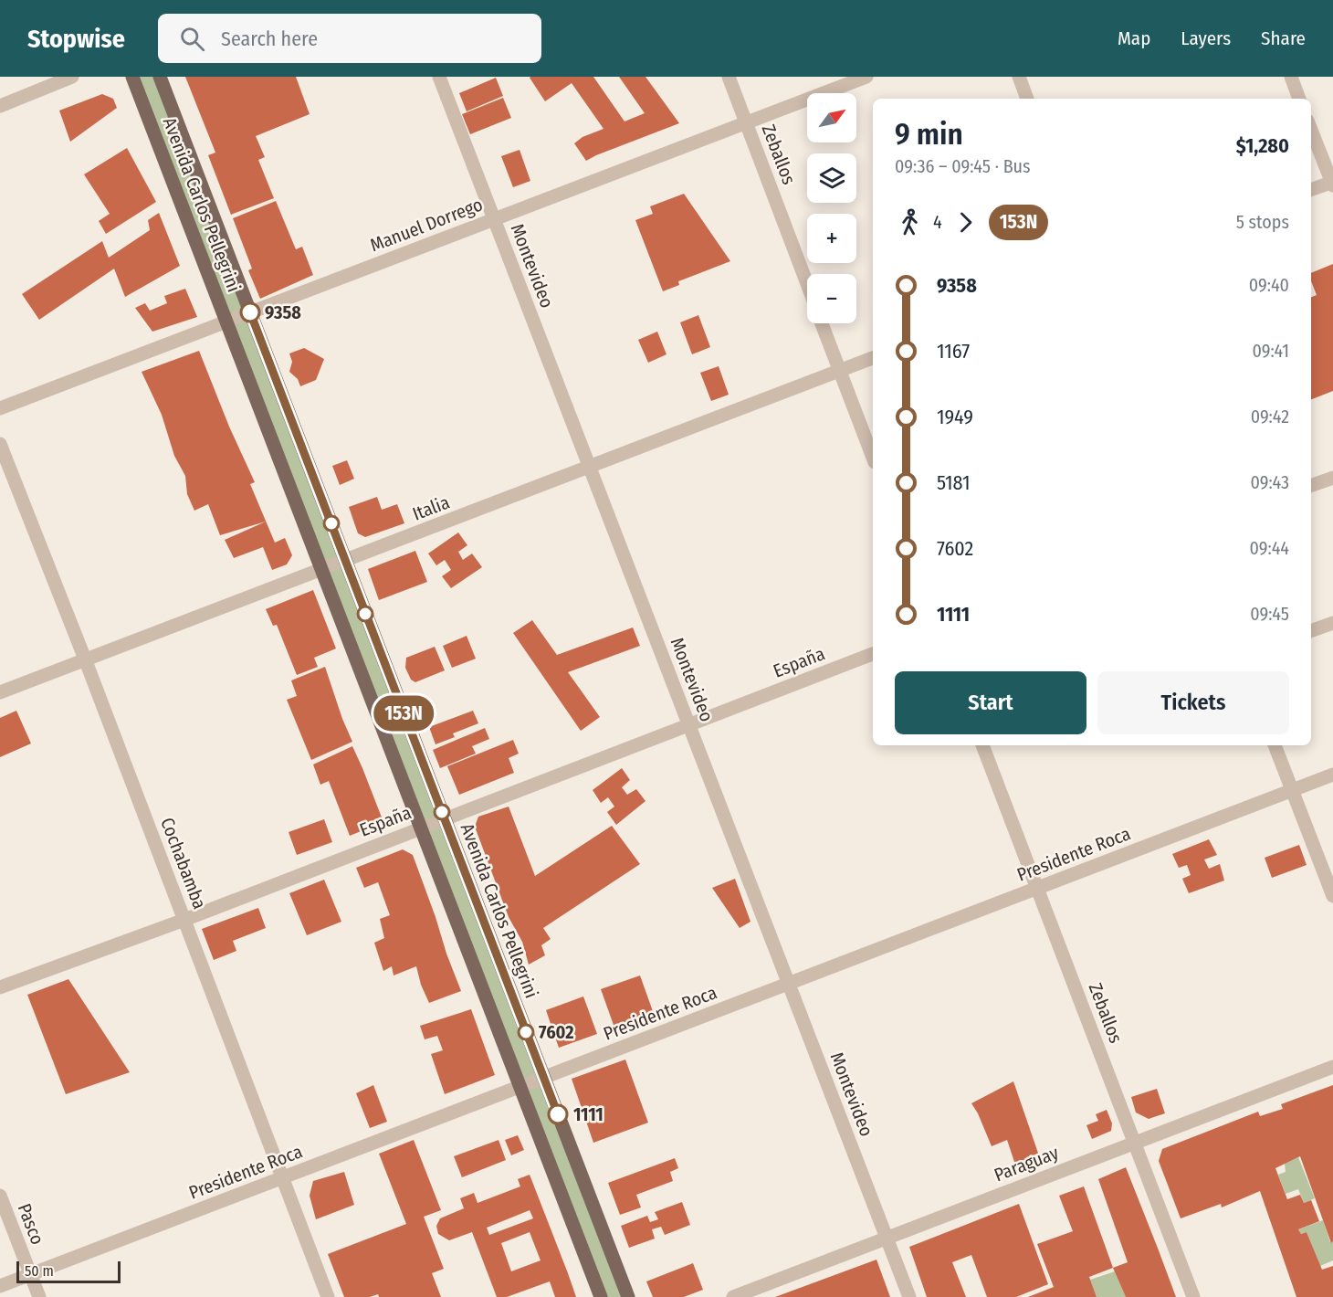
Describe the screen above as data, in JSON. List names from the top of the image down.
{
  "streets": {
    "main road": ["Avenida Carlos Pellegrini"],
    "street": [
      "Zeballos",
      "Manuel Dorrego",
      "Montevideo",
      "Italia",
      "España",
      "Presidente Roca",
      "Cochabamba",
      "Paraguay",
      "Pasco"
    ]
  },
  "crossings": [
    ["Zeballos", "Manuel Dorrego"],
    ["Zeballos", "Presidente Roca"],
    ["Zeballos", "Paraguay"],
    ["Avenida Carlos Pellegrini", "Manuel Dorrego"],
    ["Avenida Carlos Pellegrini", "Italia"],
    ["Avenida Carlos Pellegrini", "España"],
    ["Avenida Carlos Pellegrini", "Presidente Roca"],
    ["Manuel Dorrego", "Montevideo"],
    ["Montevideo", "Italia"],
    ["Montevideo", "España"],
    ["Montevideo", "Presidente Roca"],
    ["Montevideo", "Paraguay"],
    ["Italia", "Cochabamba"],
    ["España", "Cochabamba"],
    ["Presidente Roca", "Cochabamba"],
    ["Presidente Roca", "Pasco"]
  ],
  "places": ["9358", "7602", "1111"],
  "lines": ["bus line 153N"],
  "scale_bar": "50 m",
  "north": "top right",
  "page": {
    "header": "Stopwise",
    "search": "Search here",
    "nav": ["Map", "Layers", "Share"],
    "on_map": "153N",
    "map_buttons": ["+", "−"],
    "heading": ["9 min", "09:36 – 09:45 · Bus", "$1,280"],
    "legs": ["4", "153N", "5 stops"],
    "list": [
      {
        "name": "9358",
        "value": "09:40"
      },
      {
        "name": "1167",
        "value": "09:41"
      },
      {
        "name": "1949",
        "value": "09:42"
      },
      {
        "name": "5181",
        "value": "09:43"
      },
      {
        "name": "7602",
        "value": "09:44"
      },
      {
        "name": "1111",
        "value": "09:45"
      }
    ],
    "buttons": ["Start", "Tickets"],
    "scale": "50 m"
  }
}
